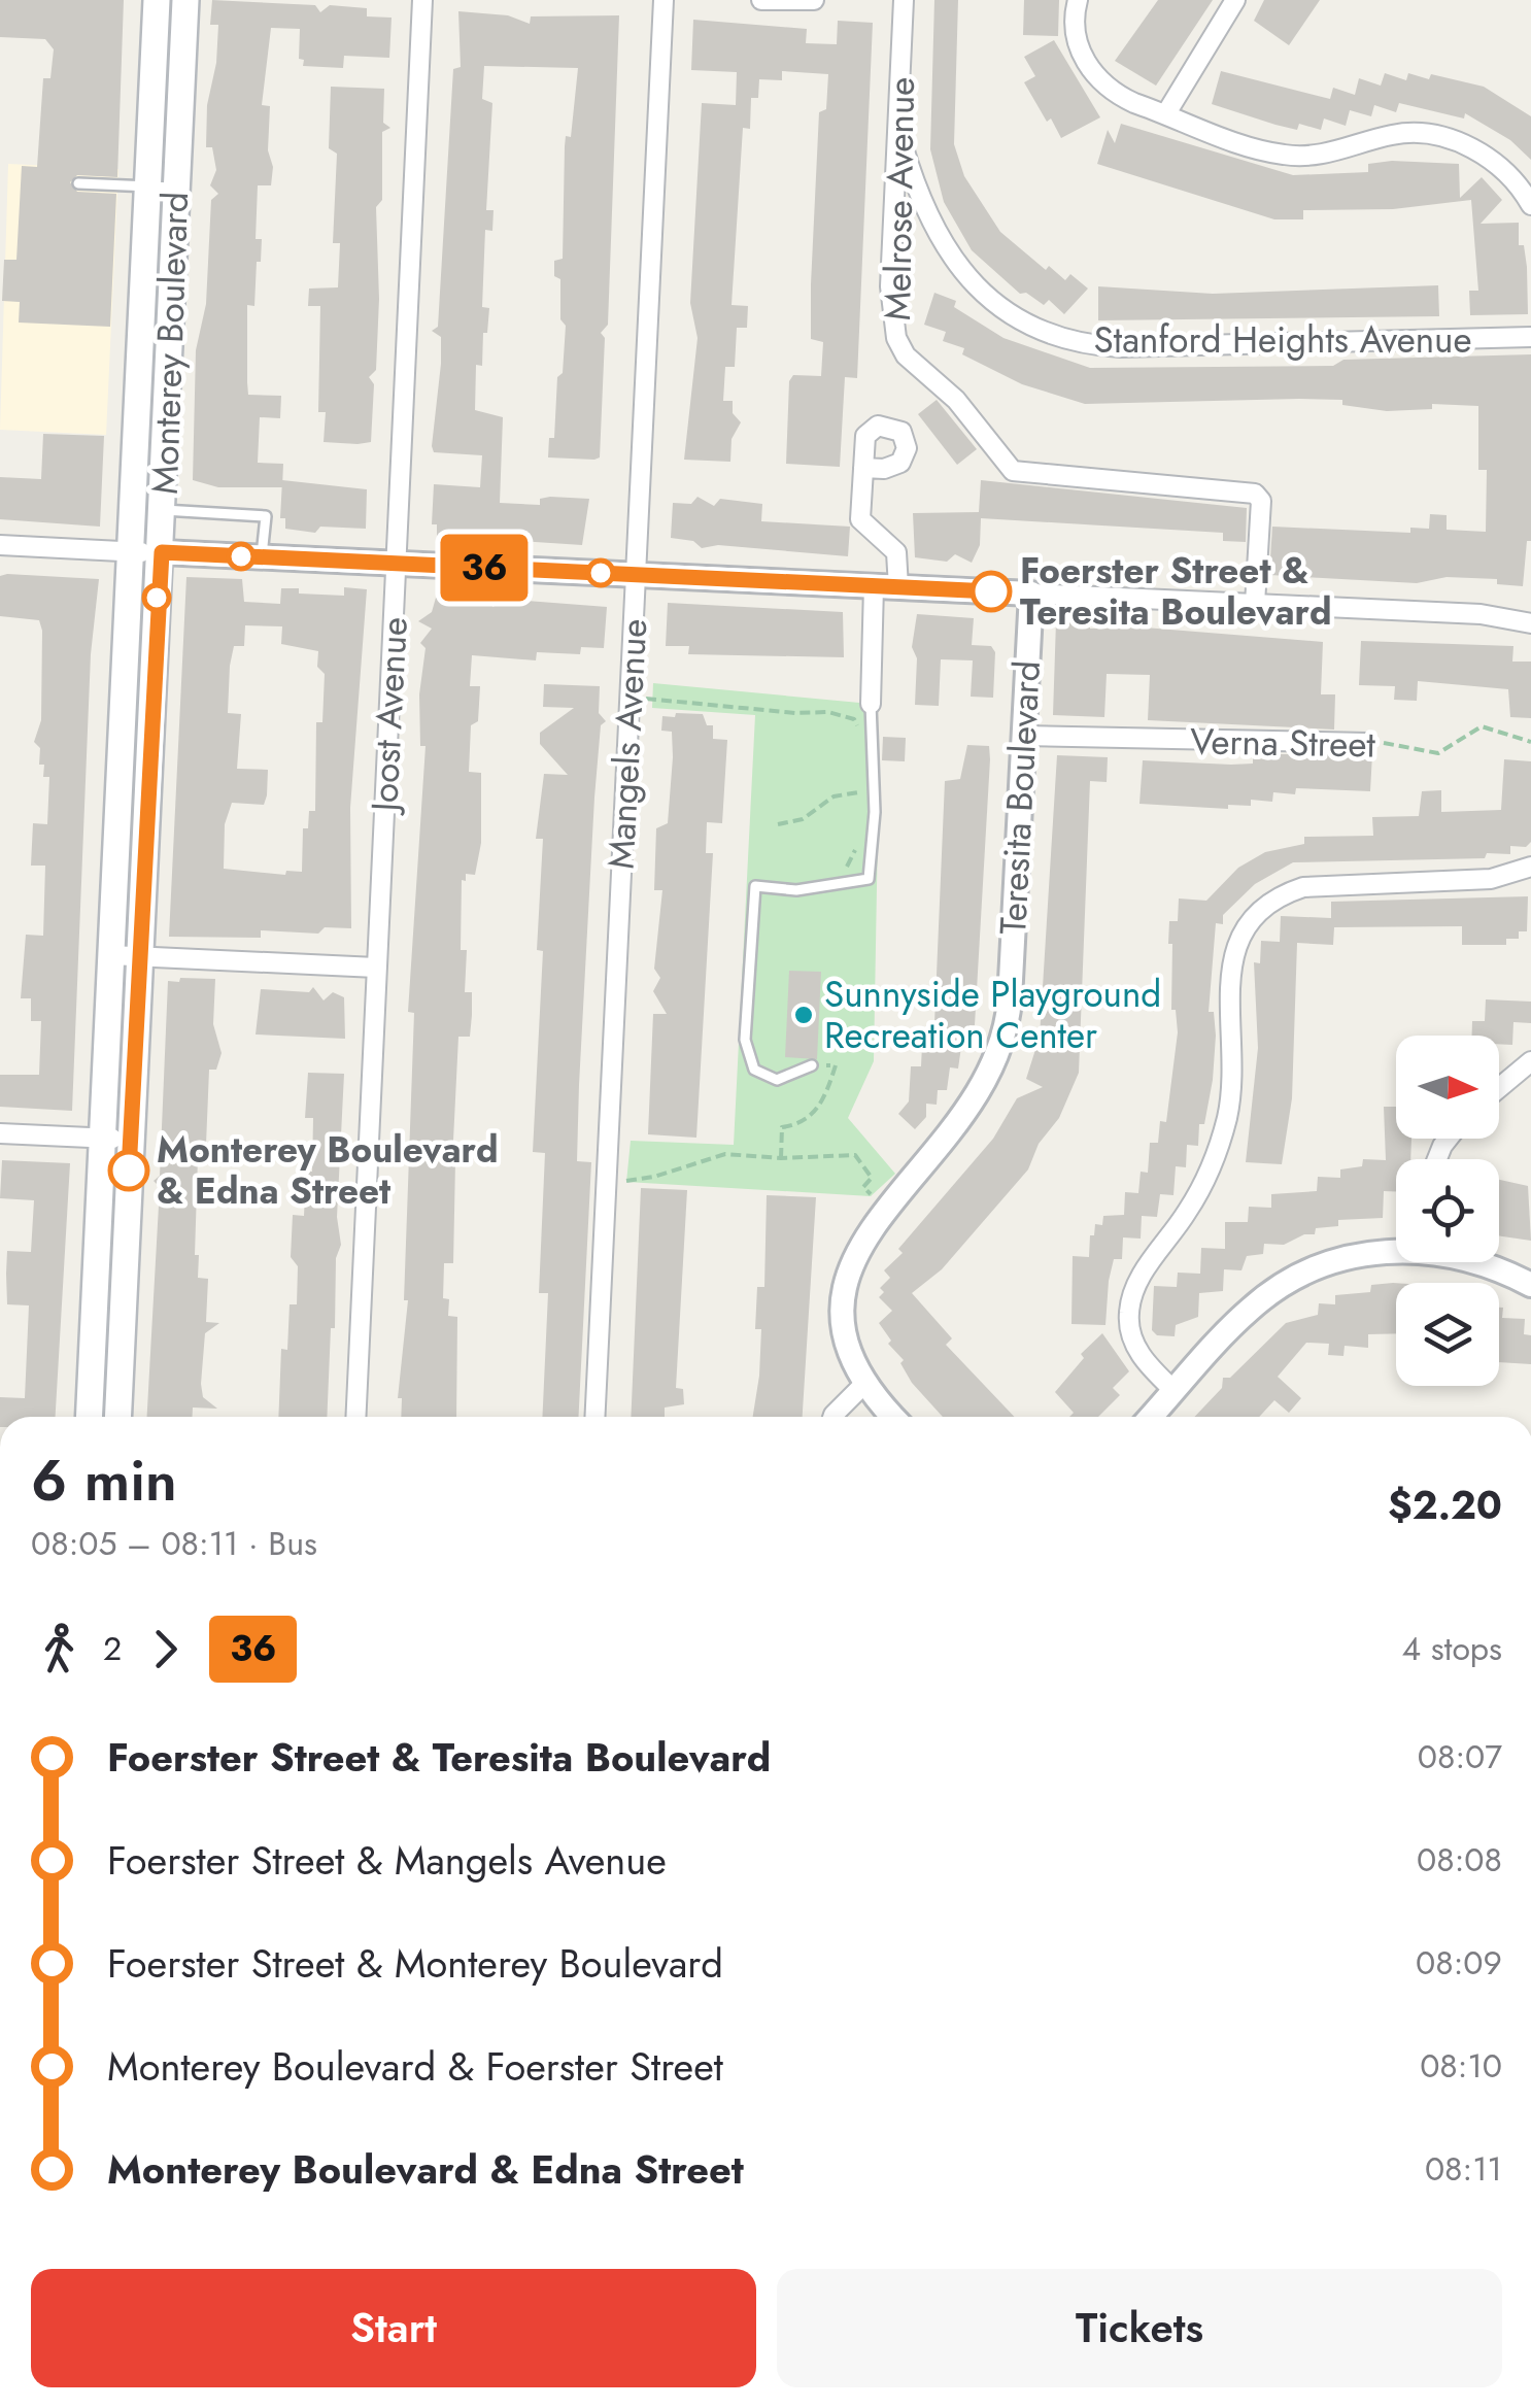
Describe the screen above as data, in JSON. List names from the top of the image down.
{
  "streets": {
    "main road": ["Monterey Boulevard"],
    "street": [
      "Melrose Avenue",
      "Stanford Heights Avenue",
      "Joost Avenue",
      "Verna Street",
      "Mangels Avenue",
      "Teresita Boulevard"
    ]
  },
  "crossings": [
    ["Melrose Avenue", "Stanford Heights Avenue"],
    ["Verna Street", "Teresita Boulevard"]
  ],
  "places": ["Foerster Street & Teresita Boulevard", "Sunnyside Playground Recreation Center", "Monterey Boulevard & Edna Street"],
  "lines": ["bus line 36"],
  "north": "right",
  "page": {
    "on_map": "36",
    "heading": ["6 min", "08:05 – 08:11 · Bus", "$2.20"],
    "legs": ["2", "36", "4 stops"],
    "list": [
      {
        "name": "Foerster Street & Teresita Boulevard",
        "value": "08:07"
      },
      {
        "name": "Foerster Street & Mangels Avenue",
        "value": "08:08"
      },
      {
        "name": "Foerster Street & Monterey Boulevard",
        "value": "08:09"
      },
      {
        "name": "Monterey Boulevard & Foerster Street",
        "value": "08:10"
      },
      {
        "name": "Monterey Boulevard & Edna Street",
        "value": "08:11"
      }
    ],
    "buttons": ["Start", "Tickets"]
  }
}
